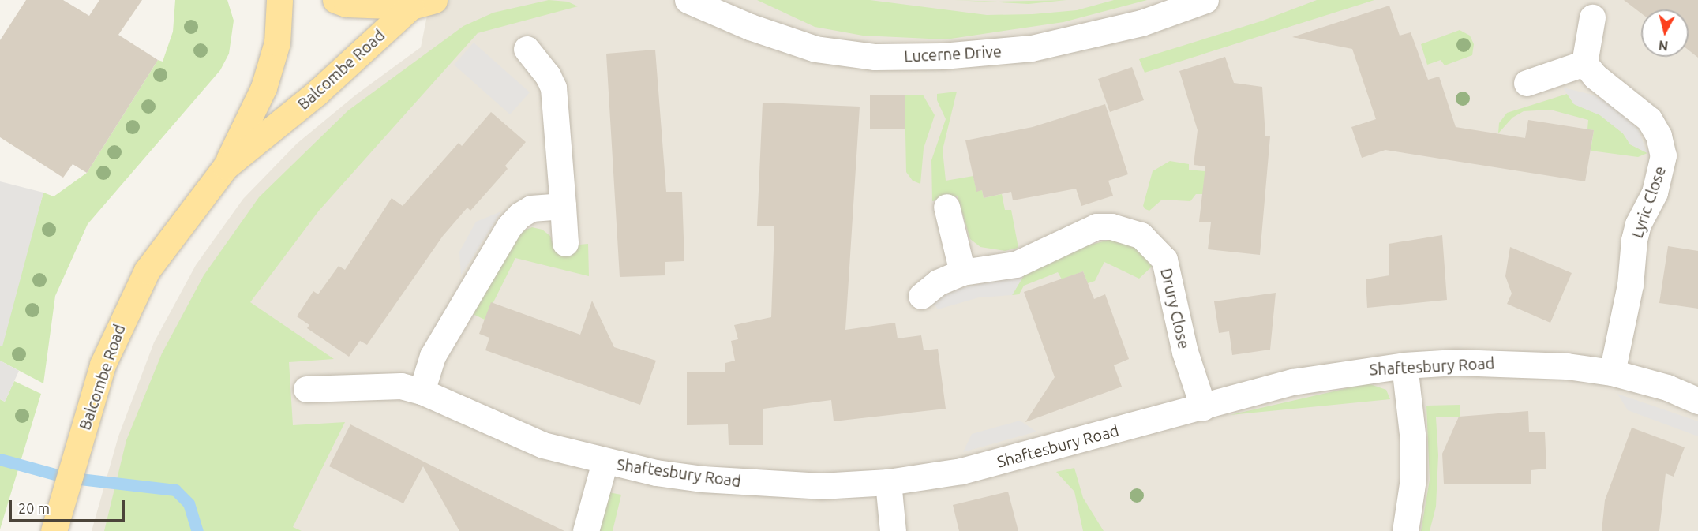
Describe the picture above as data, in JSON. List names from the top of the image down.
{
  "streets": {
    "main road": ["Balcombe Road"],
    "street": [
      "Lucerne Drive",
      "Lyric Close",
      "Drury Close",
      "Shaftesbury Road"
    ]
  },
  "crossings": [
    ["Lyric Close", "Shaftesbury Road"],
    ["Drury Close", "Shaftesbury Road"]
  ],
  "scale_bar": "20 m",
  "north": "bottom"
}
